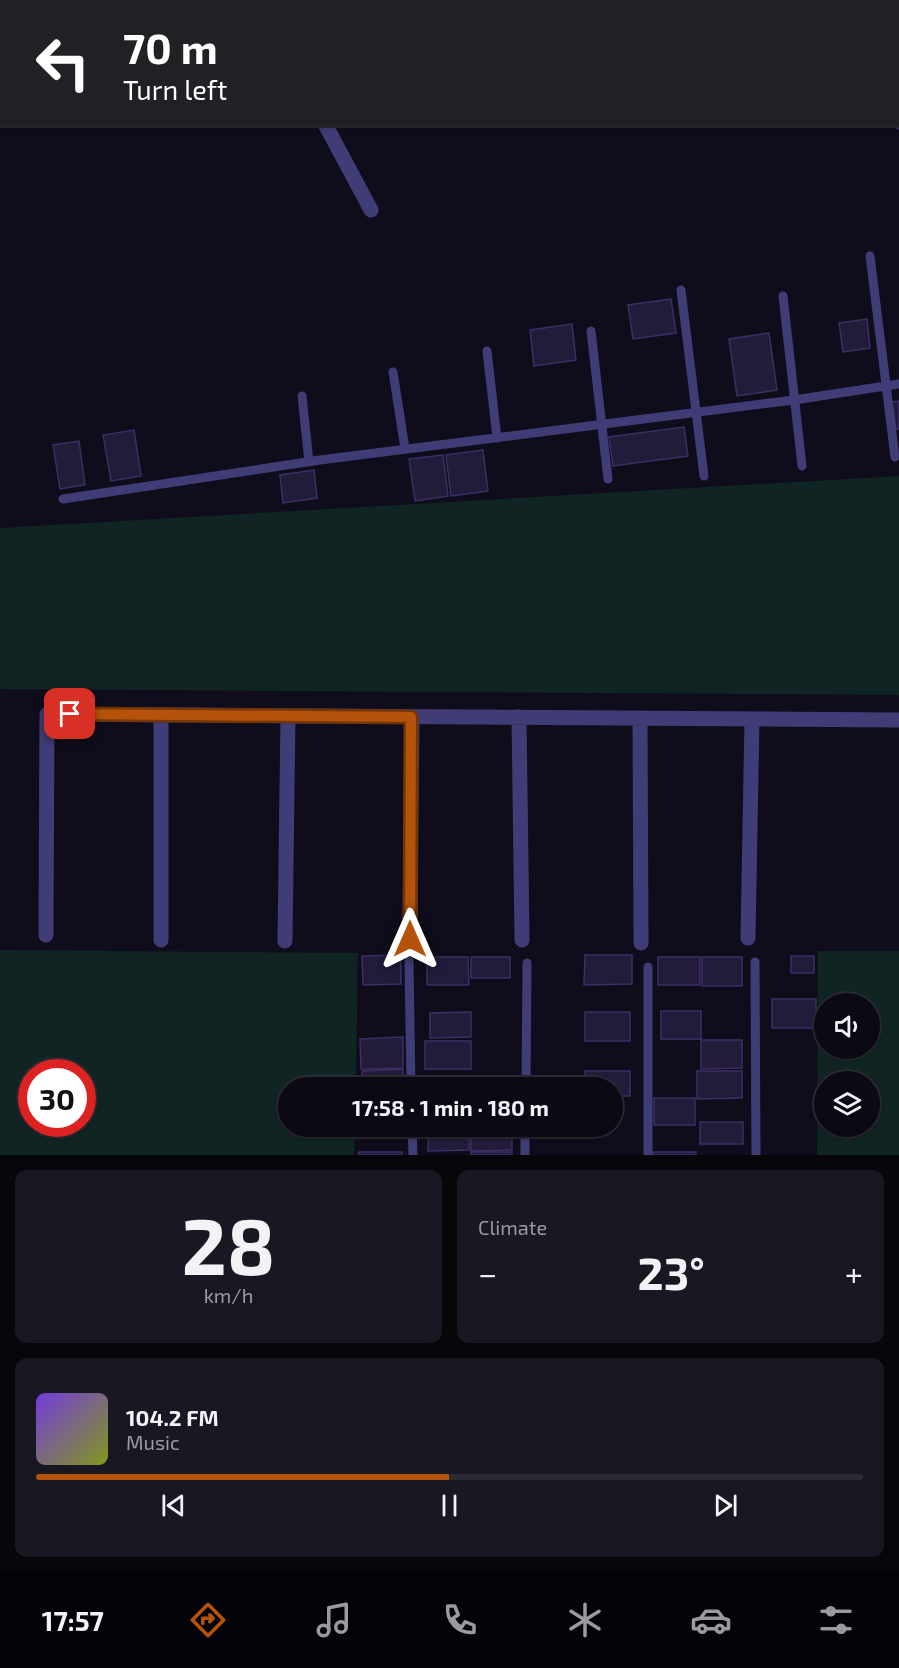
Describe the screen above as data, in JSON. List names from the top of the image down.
{
  "page": {
    "turn": ["70 m", "Turn left"],
    "limit": "30",
    "trip": "17:58 · 1 min · 180 m",
    "tile": [
      ["28", "km/h"],
      "Climate"
    ],
    "heat": ["−", "23°", "+"],
    "song": ["104.2 FM", "Music"],
    "tabs": "17:57"
  }
}
